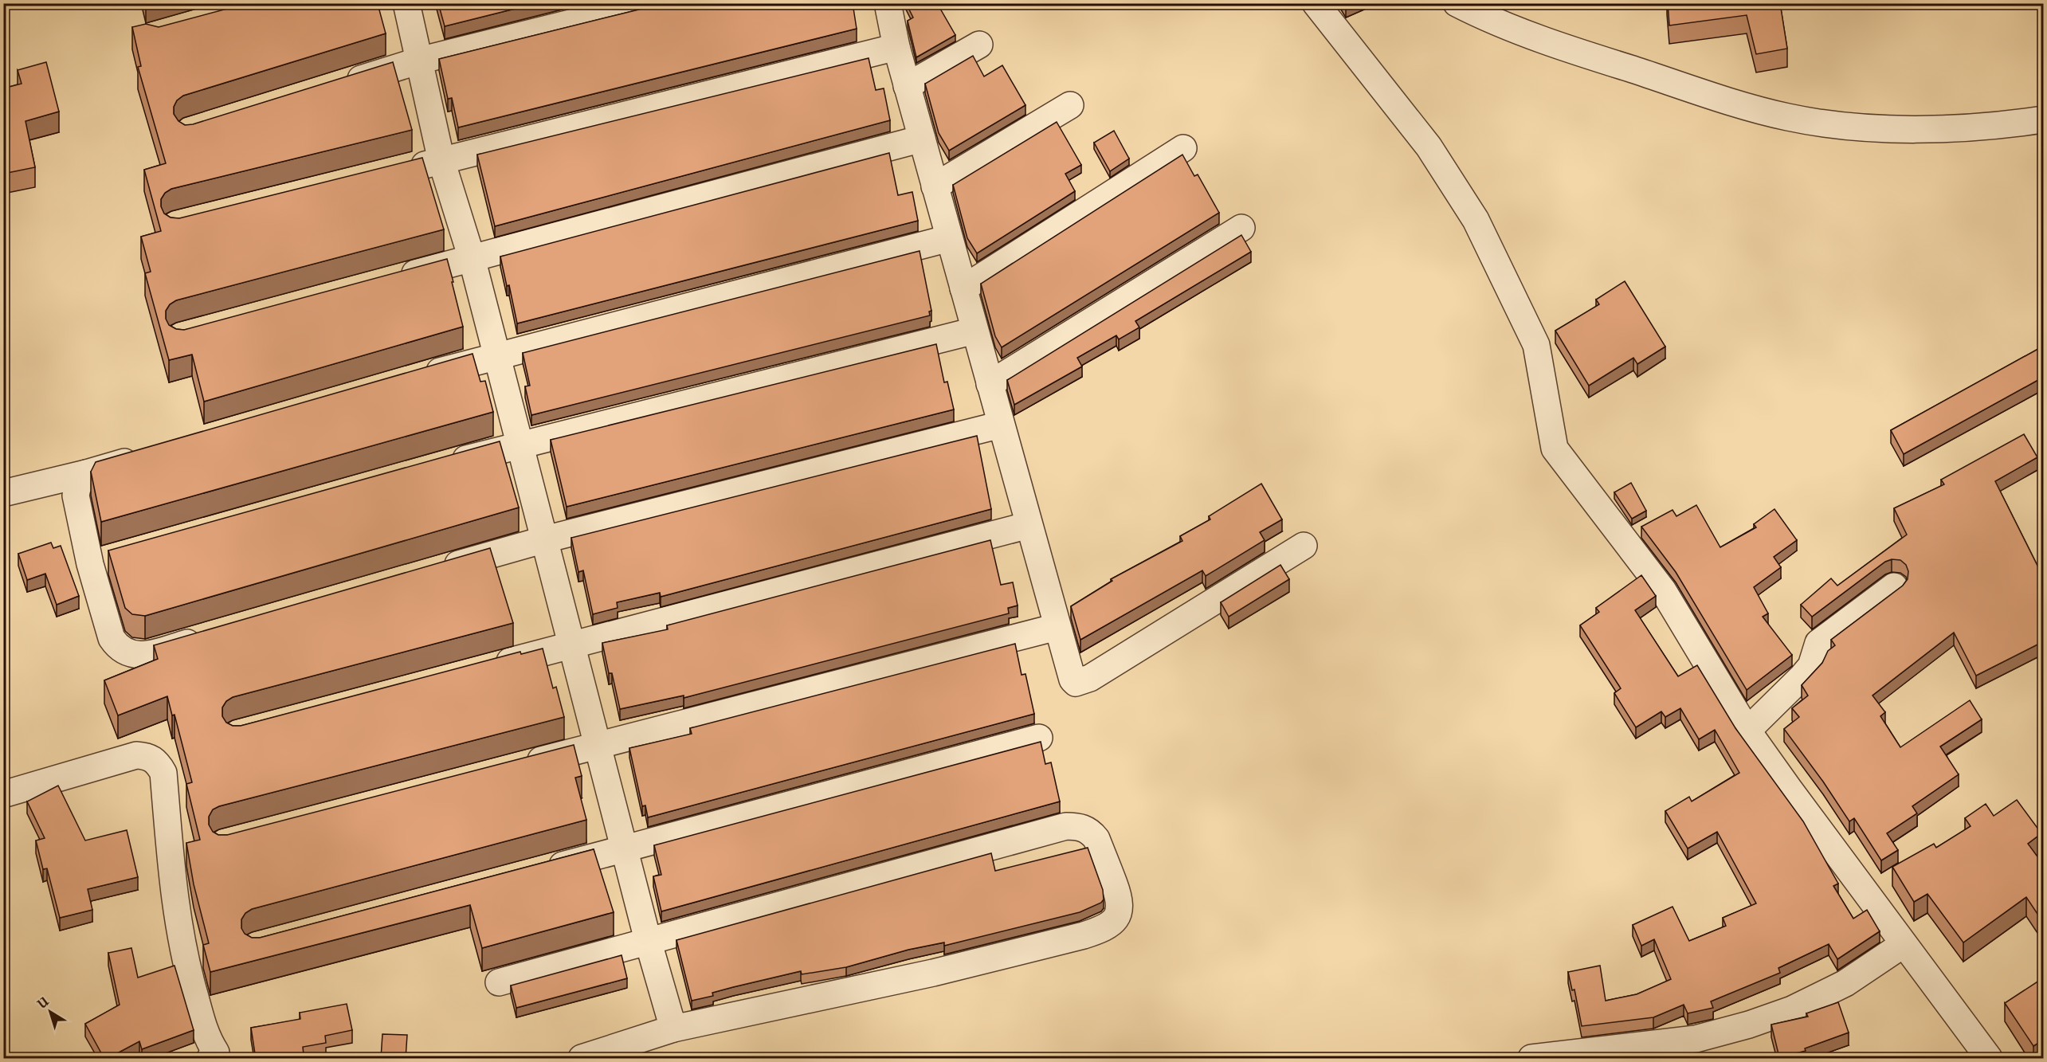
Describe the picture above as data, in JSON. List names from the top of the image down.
{
  "north": "top left"
}
